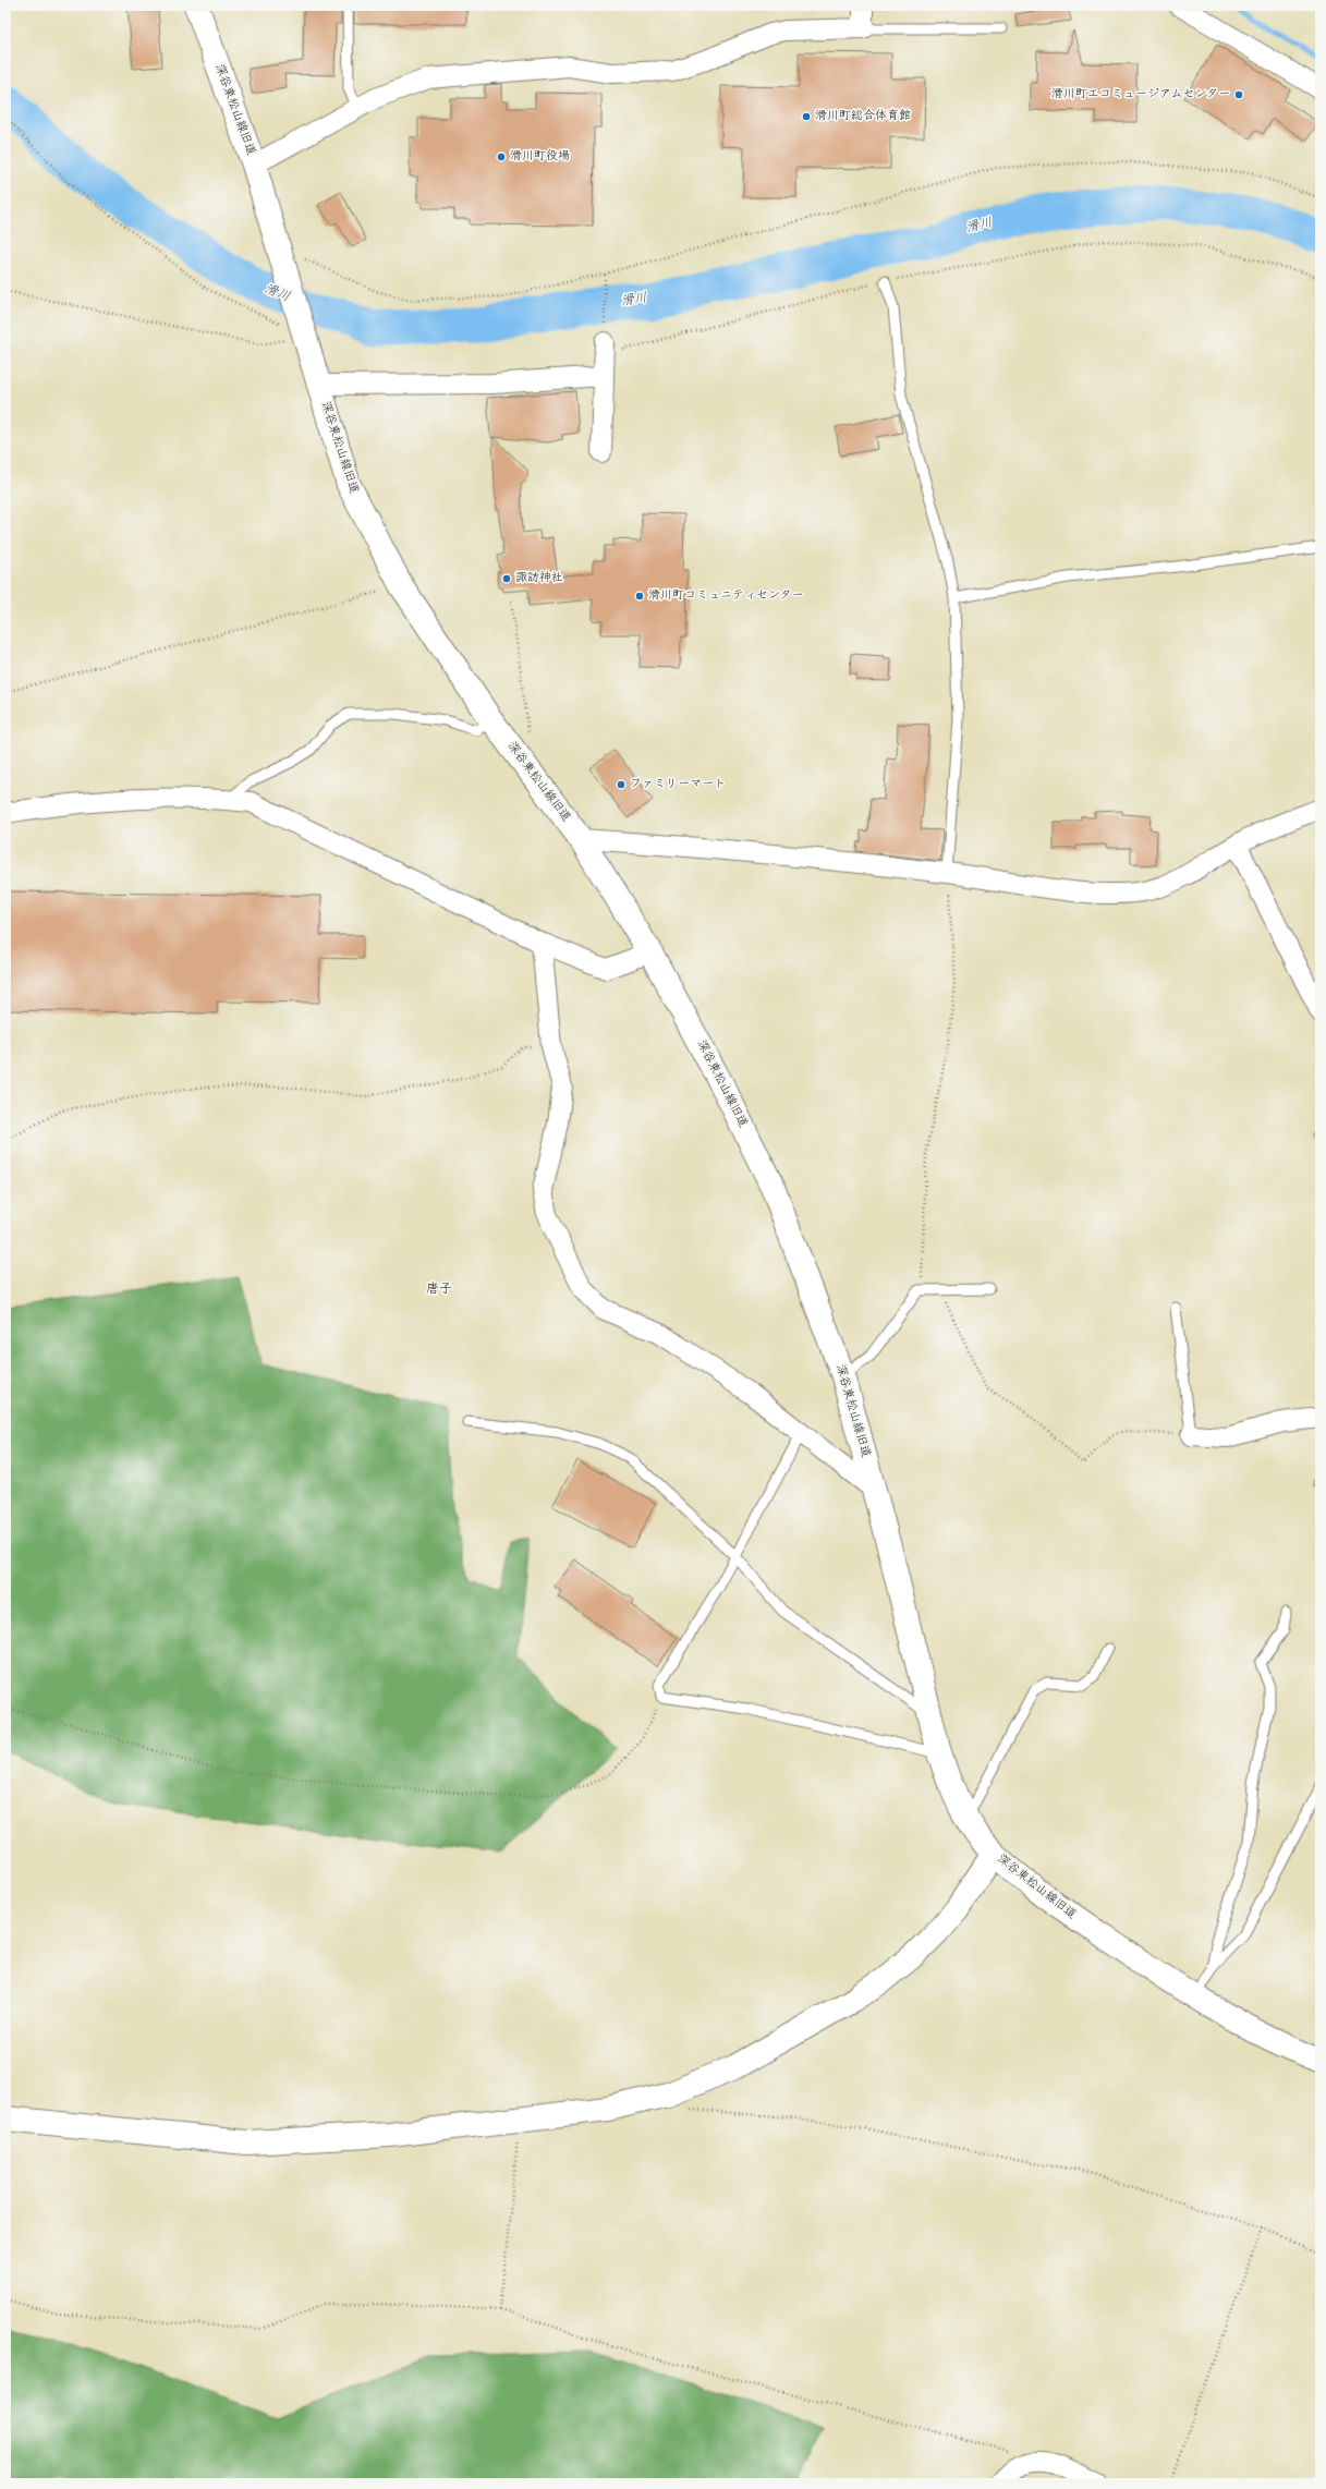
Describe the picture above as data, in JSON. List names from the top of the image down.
{
  "streets": {
    "street": ["深谷東松山線旧道"]
  },
  "districts": ["唐子"],
  "water": ["滑川"],
  "places": [
    "滑川町エコミュージアムセンター",
    "滑川町総合体育館",
    "滑川町役場",
    "諏訪神社",
    "滑川町コミュニティセンター",
    "ファミリーマート"
  ]
}
